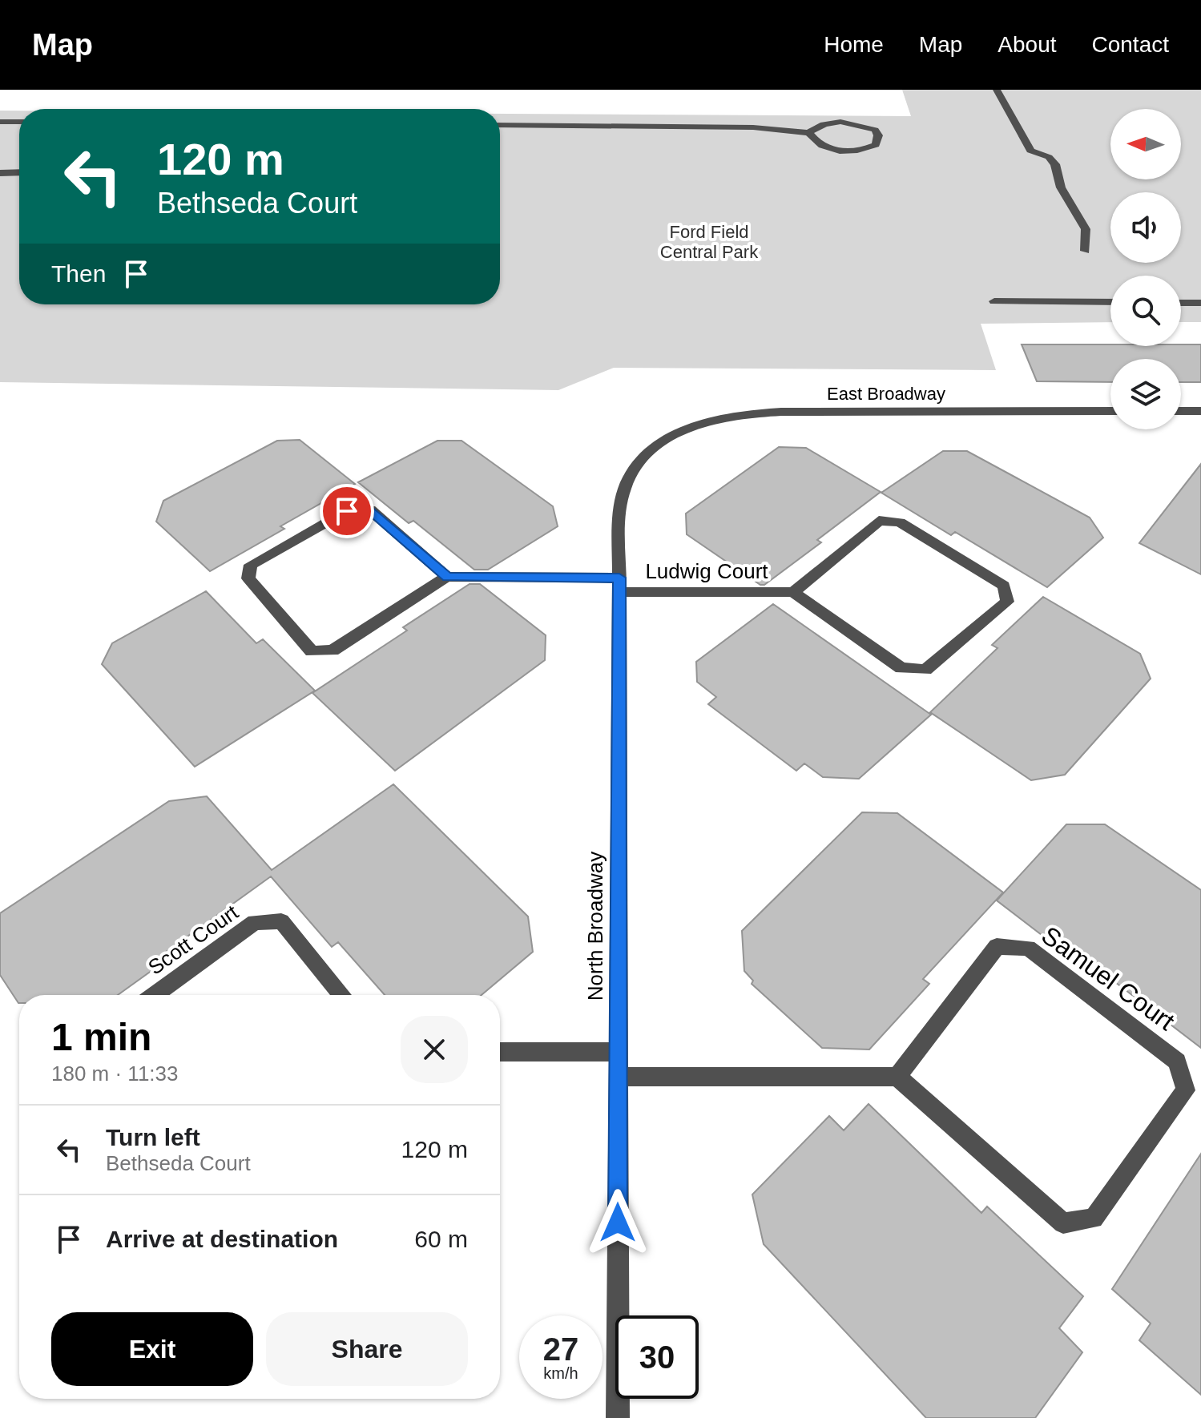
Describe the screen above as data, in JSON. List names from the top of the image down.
{
  "streets": {
    "street": [
      "East Broadway",
      "Ludwig Court",
      "North Broadway",
      "Scott Court",
      "Samuel Court"
    ]
  },
  "crossings": [
    ["East Broadway", "North Broadway"],
    ["Ludwig Court", "North Broadway"]
  ],
  "parks": ["Ford Field Central Park"],
  "north": "left",
  "page": {
    "header": "Map",
    "nav": [
      "Home",
      "Map",
      "About",
      "Contact"
    ],
    "turn": ["120 m", "Bethseda Court"],
    "then": "Then",
    "heading": ["1 min", "180 m · 11:33"],
    "list": [
      {
        "name": "Turn left",
        "note": "Bethseda Court",
        "value": "120 m"
      },
      {
        "name": "Arrive at destination",
        "value": "60 m"
      }
    ],
    "buttons": ["Exit", "Share"],
    "speed": "27 km/h",
    "limit": "30"
  }
}
